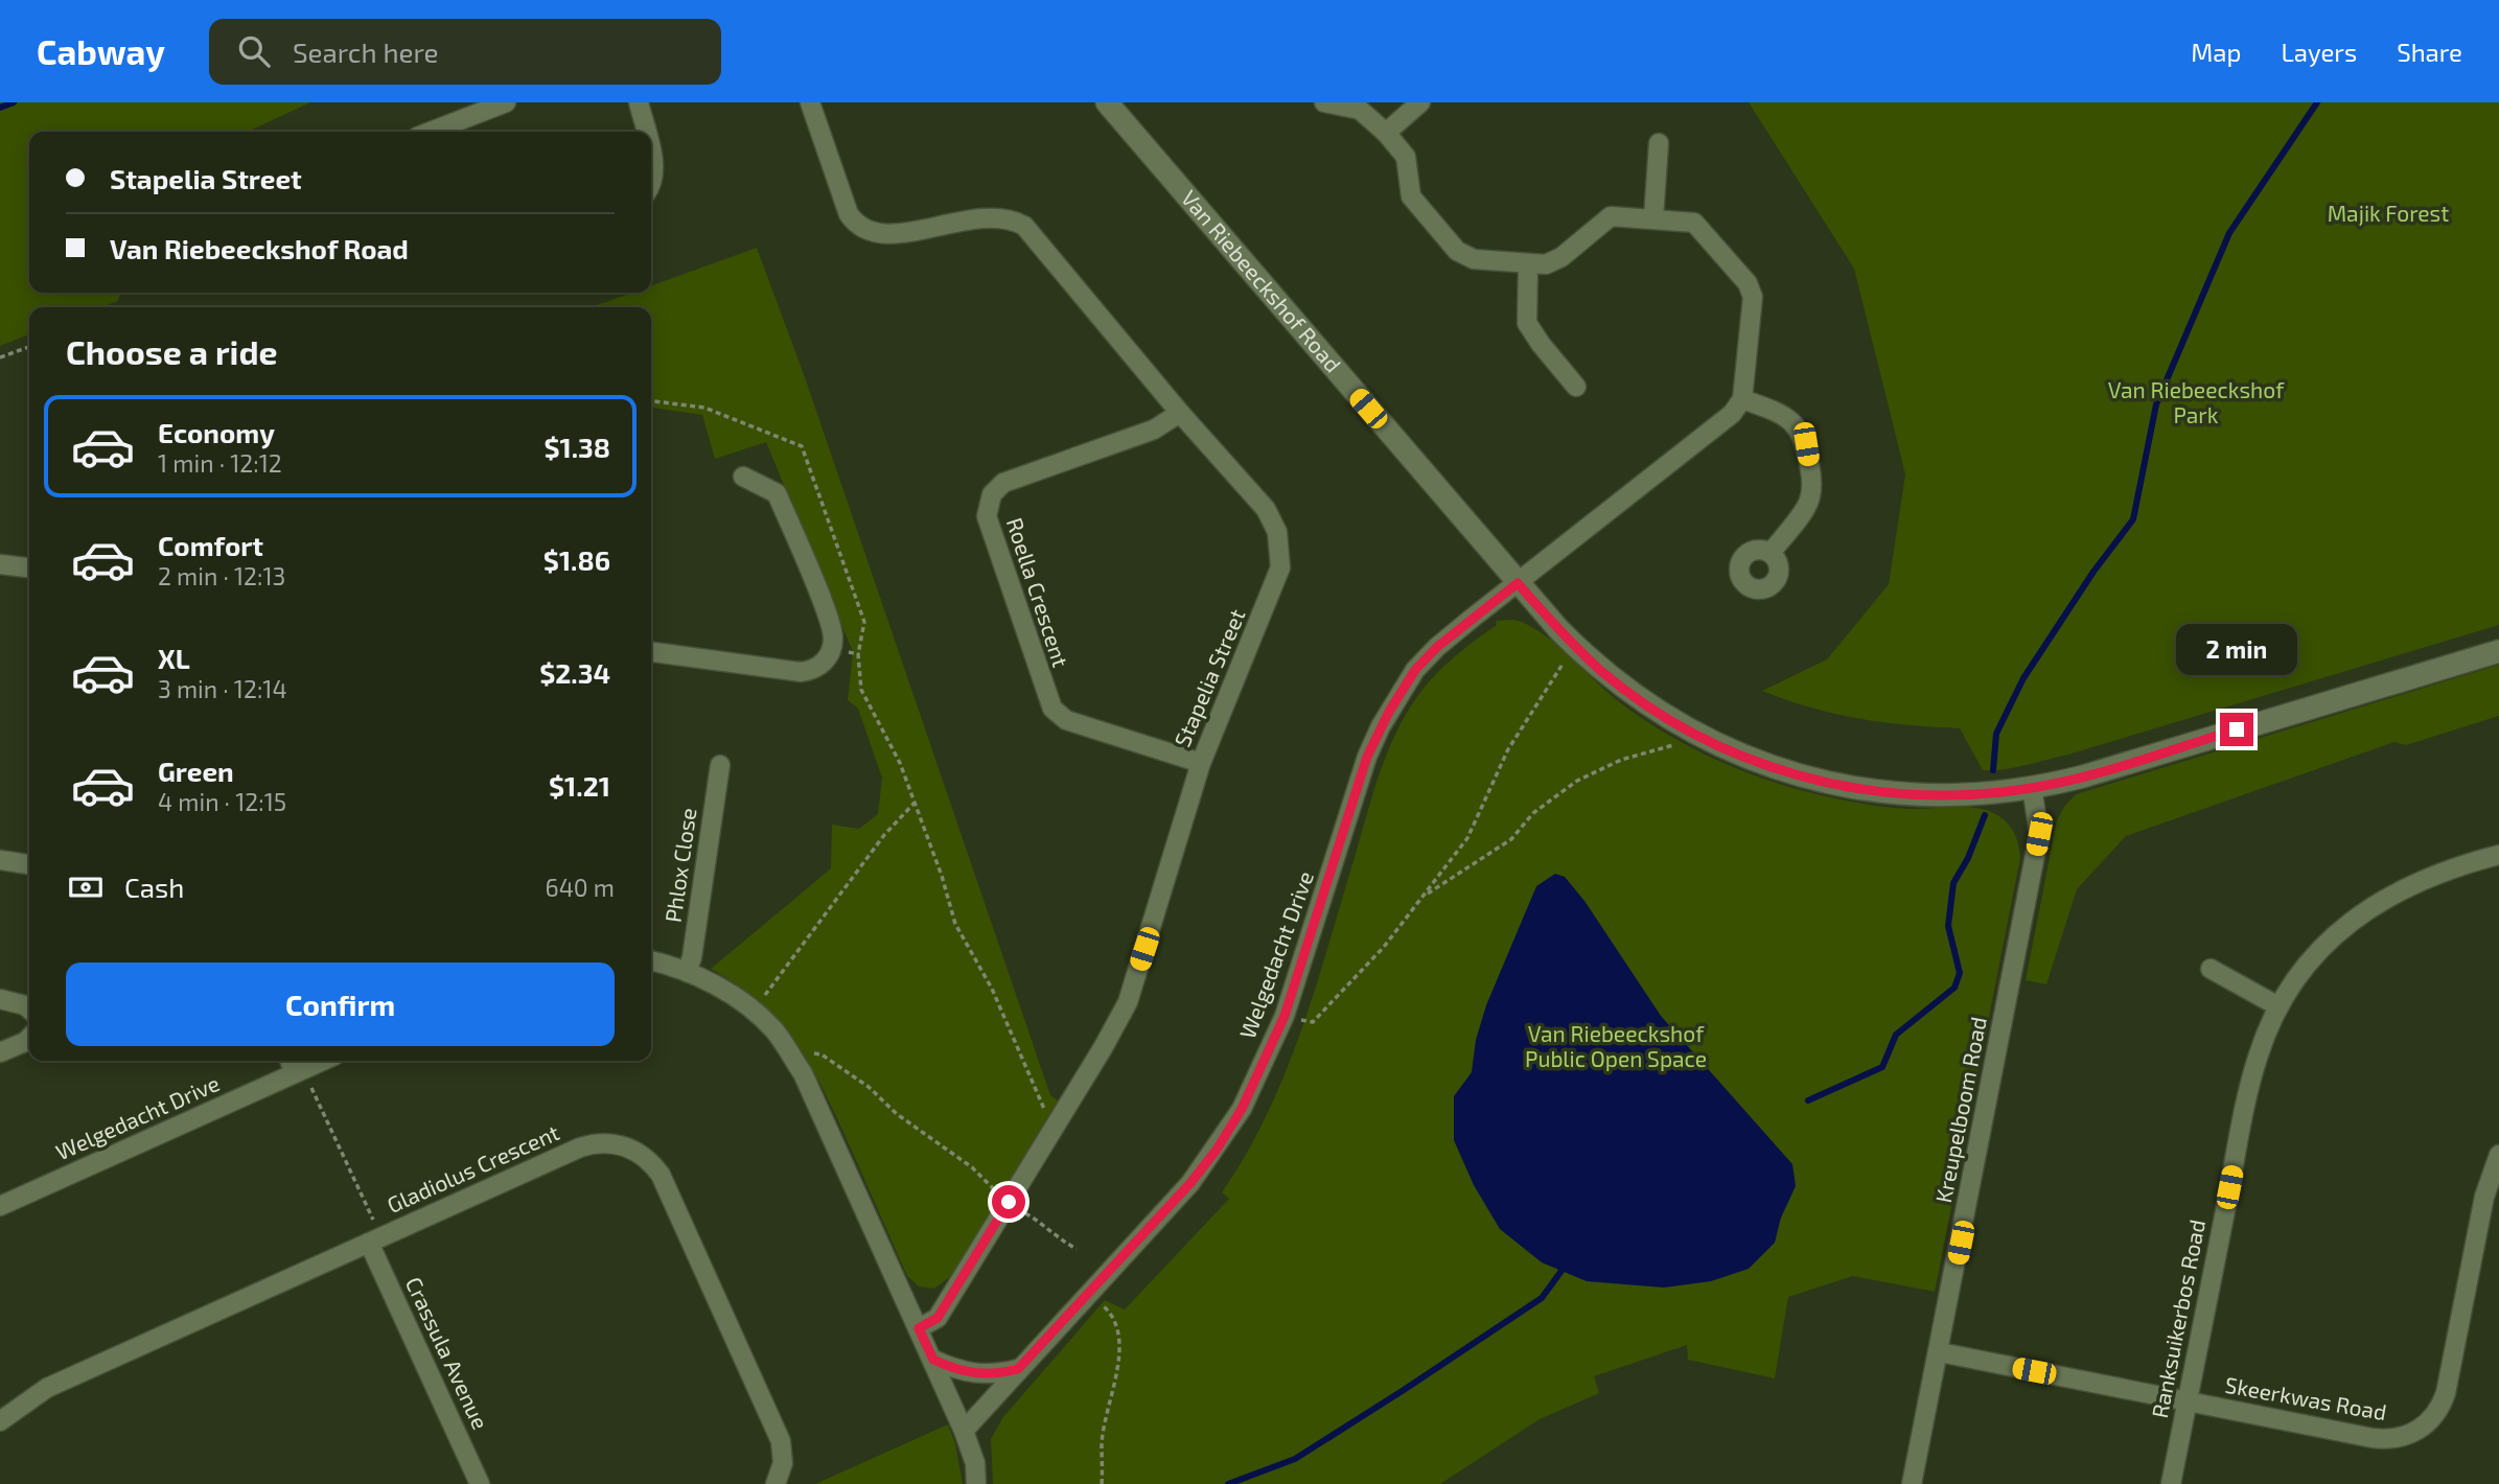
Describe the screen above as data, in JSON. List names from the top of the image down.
{
  "streets": {
    "street": [
      "Van Riebeeckshof Road",
      "Roella Crescent",
      "Stapelia Street",
      "Phlox Close",
      "Welgedacht Drive",
      "Kreupelboom Road",
      "Gladiolus Crescent",
      "Ranksuikerbos Road",
      "Crassula Avenue",
      "Skeerkwas Road"
    ]
  },
  "crossings": [
    ["Van Riebeeckshof Road", "Welgedacht Drive"],
    ["Van Riebeeckshof Road", "Kreupelboom Road"],
    ["Roella Crescent", "Stapelia Street"],
    ["Kreupelboom Road", "Skeerkwas Road"],
    ["Gladiolus Crescent", "Crassula Avenue"],
    ["Ranksuikerbos Road", "Skeerkwas Road"]
  ],
  "parks": ["Majik Forest", "Van Riebeeckshof Park", "Van Riebeeckshof Public Open Space"],
  "page": {
    "header": "Cabway",
    "search": "Search here",
    "nav": ["Map", "Layers", "Share"],
    "banner": ["Stapelia Street", "Van Riebeeckshof Road"],
    "heading": "Choose a ride",
    "list": [
      {
        "name": "Economy",
        "note": "1 min · 12:12",
        "value": "$1.38"
      },
      {
        "name": "Comfort",
        "note": "2 min · 12:13",
        "value": "$1.86"
      },
      {
        "name": "XL",
        "note": "3 min · 12:14",
        "value": "$2.34"
      },
      {
        "name": "Green",
        "note": "4 min · 12:15",
        "value": "$1.21"
      }
    ],
    "bubble": "2 min",
    "pay": ["Cash", "640 m"],
    "buttons": "Confirm"
  }
}
